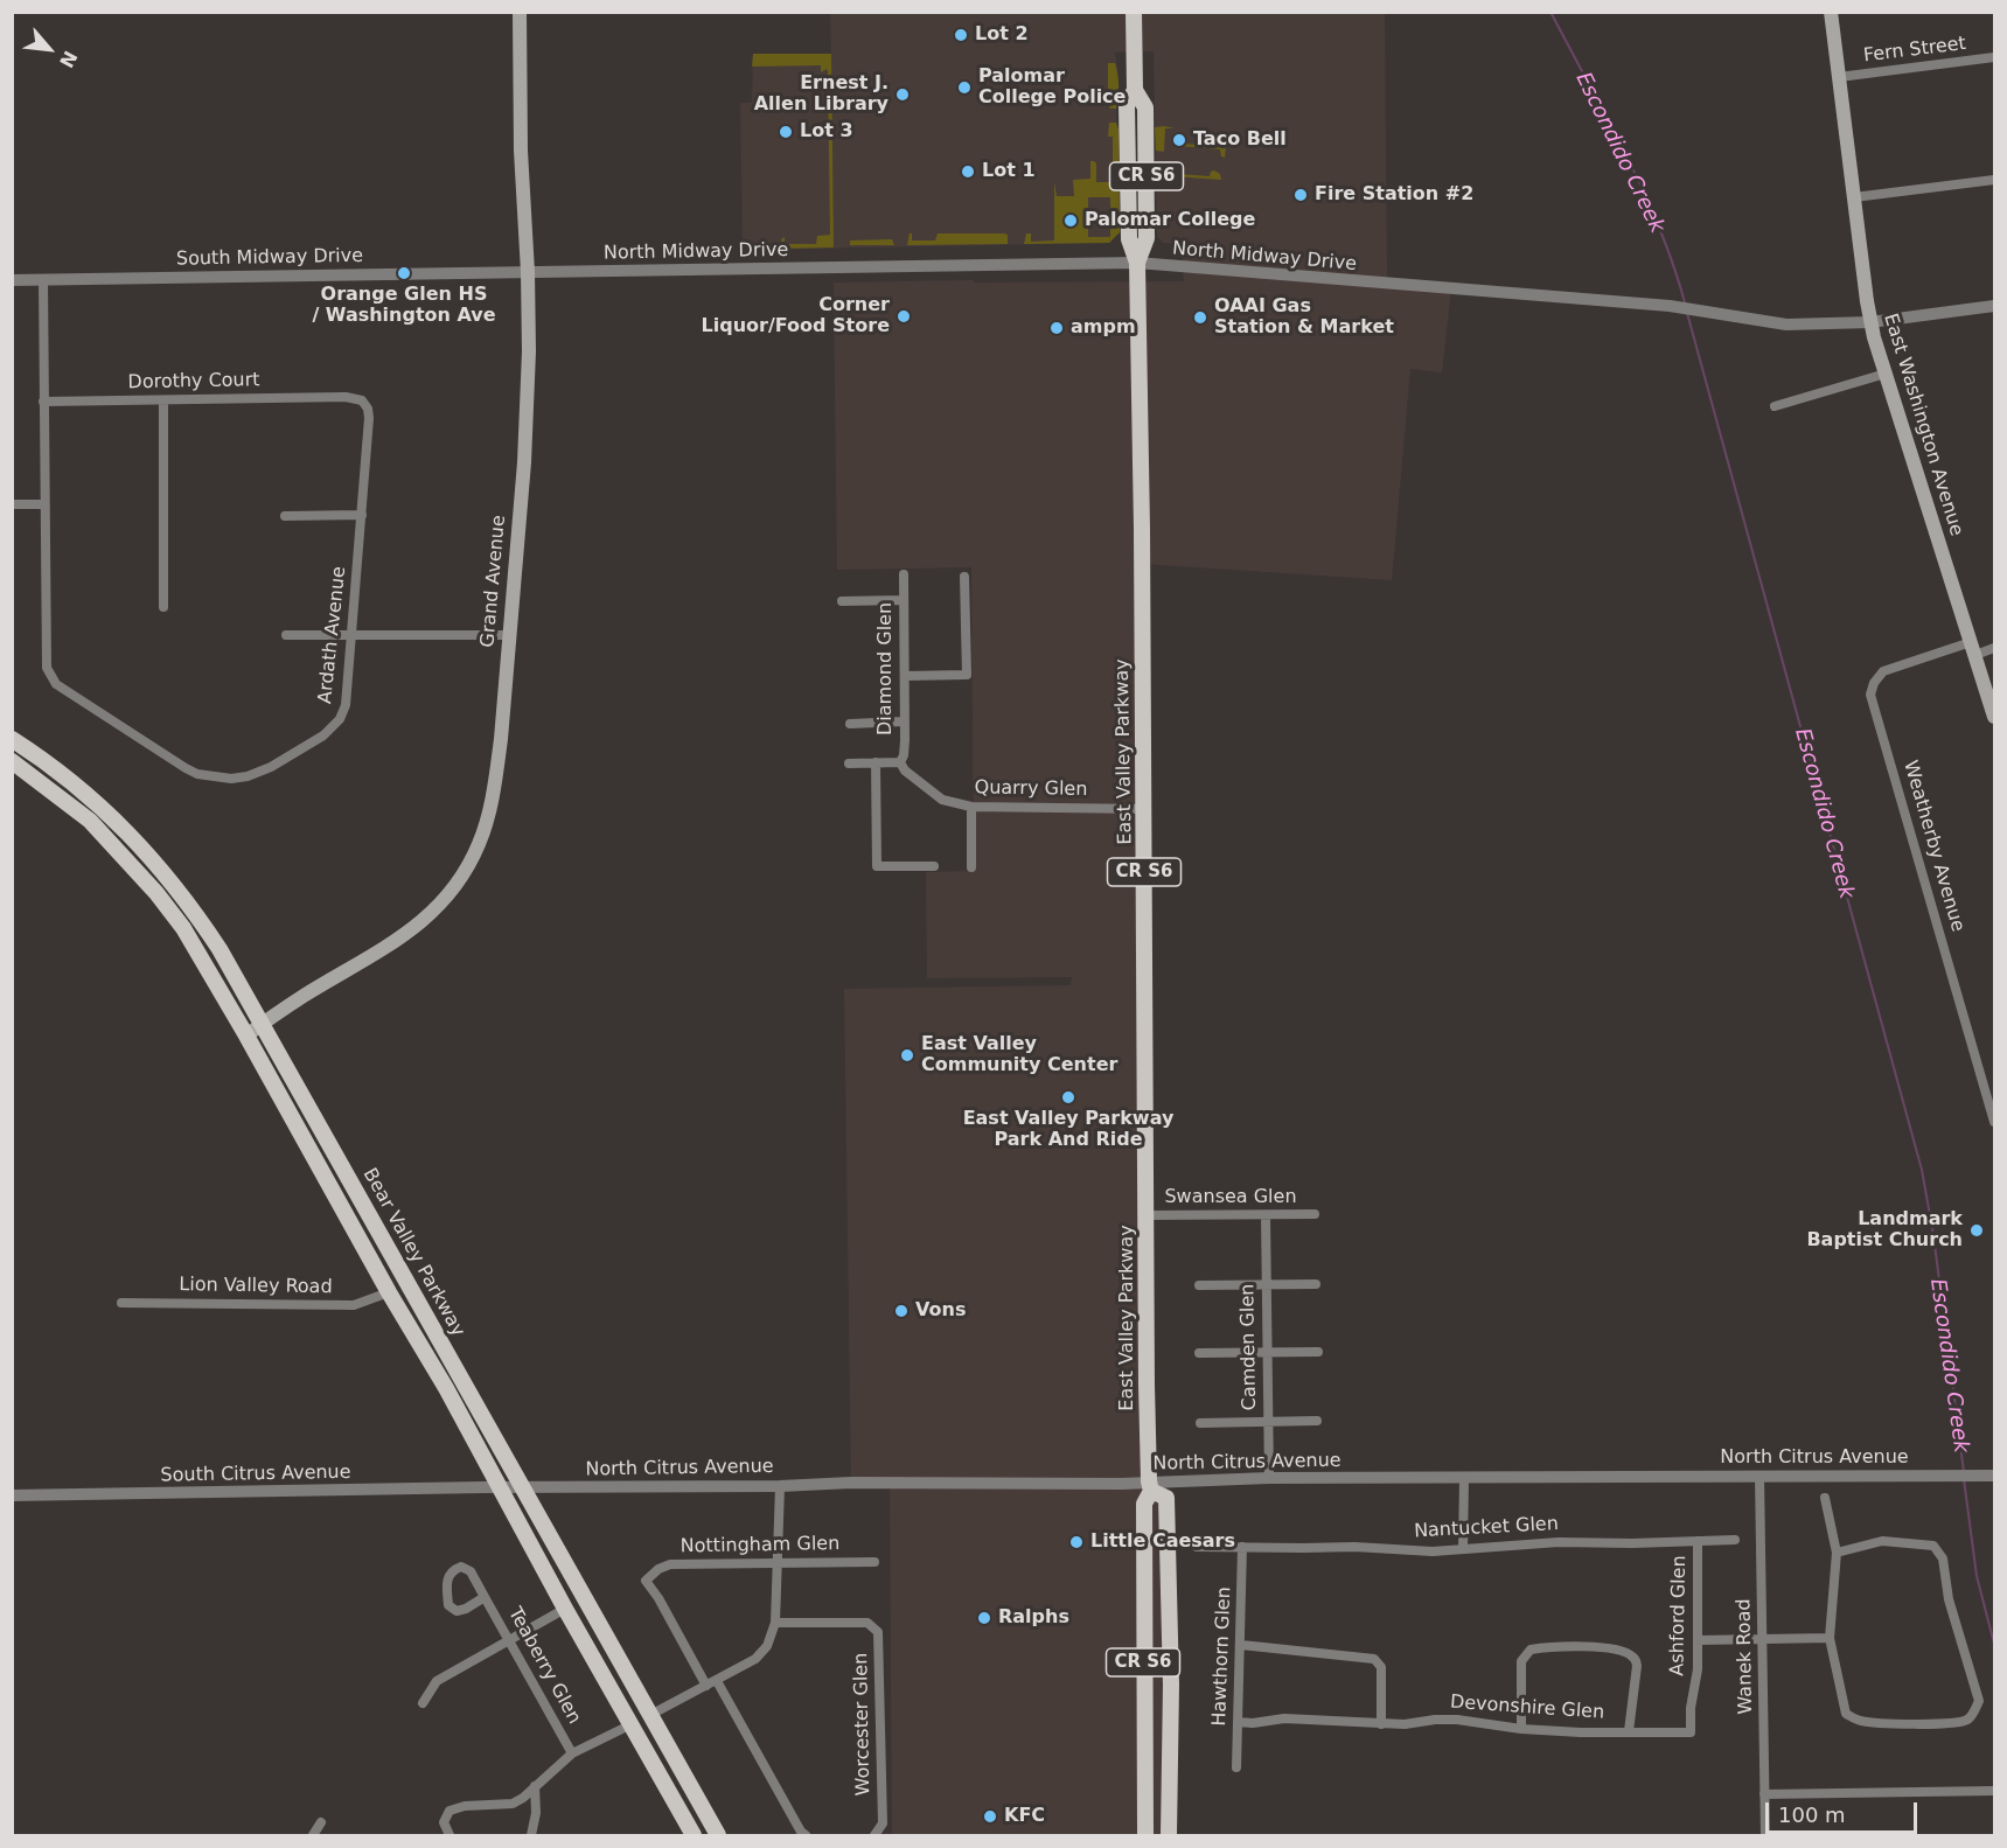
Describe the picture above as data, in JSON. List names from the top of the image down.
{
  "streets": {
    "main road": [
      "CR S6",
      "East Washington Avenue",
      "Grand Avenue",
      "East Valley Parkway",
      "Bear Valley Parkway"
    ],
    "street": [
      "Fern Street",
      "North Midway Drive",
      "South Midway Drive",
      "Dorothy Court",
      "Ardath Avenue",
      "Diamond Glen",
      "Quarry Glen",
      "Weatherby Avenue",
      "Swansea Glen",
      "Lion Valley Road",
      "Camden Glen",
      "North Citrus Avenue",
      "South Citrus Avenue",
      "Nantucket Glen",
      "Nottingham Glen",
      "Ashford Glen",
      "Hawthorn Glen",
      "Wanek Road",
      "Teaberry Glen",
      "Devonshire Glen",
      "Worcester Glen"
    ]
  },
  "crossings": [
    ["Fern Street", "East Washington Avenue"],
    ["CR S6", "East Valley Parkway"],
    ["CR S6", "North Citrus Avenue"],
    ["North Midway Drive", "South Midway Drive"],
    ["North Midway Drive", "East Washington Avenue"],
    ["North Midway Drive", "Grand Avenue"],
    ["North Midway Drive", "East Valley Parkway"],
    ["South Midway Drive", "Grand Avenue"],
    ["South Midway Drive", "Ardath Avenue"],
    ["Dorothy Court", "Ardath Avenue"],
    ["East Washington Avenue", "Weatherby Avenue"],
    ["Grand Avenue", "Bear Valley Parkway"],
    ["Diamond Glen", "Quarry Glen"],
    ["East Valley Parkway", "Quarry Glen"],
    ["East Valley Parkway", "Swansea Glen"],
    ["East Valley Parkway", "North Citrus Avenue"],
    ["Swansea Glen", "Camden Glen"],
    ["Bear Valley Parkway", "Lion Valley Road"],
    ["Bear Valley Parkway", "North Citrus Avenue"],
    ["Bear Valley Parkway", "South Citrus Avenue"],
    ["Camden Glen", "North Citrus Avenue"],
    ["North Citrus Avenue", "South Citrus Avenue"],
    ["North Citrus Avenue", "Wanek Road"],
    ["Nantucket Glen", "Ashford Glen"],
    ["Nantucket Glen", "Hawthorn Glen"],
    ["Ashford Glen", "Devonshire Glen"],
    ["Hawthorn Glen", "Devonshire Glen"]
  ],
  "water": ["Escondido Creek"],
  "places": [
    "Lot 2",
    "Palomar College Police",
    "Ernest J. Allen Library",
    "Lot 3",
    "Taco Bell",
    "Lot 1",
    "Fire Station #2",
    "Palomar College",
    "Orange Glen HS / Washington Ave",
    "Corner Liquor/Food Store",
    "OAAI Gas Station & Market",
    "ampm",
    "East Valley Community Center",
    "East Valley Parkway Park And Ride",
    "Landmark Baptist Church",
    "Vons",
    "Little Caesars",
    "Ralphs",
    "KFC"
  ],
  "scale_bar": "100 m",
  "north": "bottom right"
}
